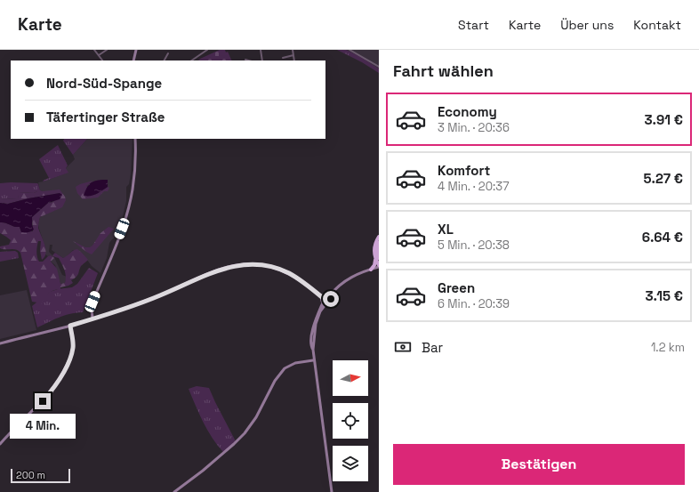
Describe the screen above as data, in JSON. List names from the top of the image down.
{
  "scale_bar": "200 m",
  "north": "right",
  "page": {
    "header": "Karte",
    "nav": [
      "Start",
      "Karte",
      "Über uns",
      "Kontakt"
    ],
    "heading": "Fahrt wählen",
    "banner": ["Nord-Süd-Spange", "Täfertinger Straße"],
    "list": [
      {
        "name": "Economy",
        "note": "3 Min. · 20:36",
        "value": "3.91 €"
      },
      {
        "name": "Komfort",
        "note": "4 Min. · 20:37",
        "value": "5.27 €"
      },
      {
        "name": "XL",
        "note": "5 Min. · 20:38",
        "value": "6.64 €"
      },
      {
        "name": "Green",
        "note": "6 Min. · 20:39",
        "value": "3.15 €"
      }
    ],
    "pay": ["Bar", "1.2 km"],
    "bubble": "4 Min.",
    "buttons": "Bestätigen",
    "scale": "200 m"
  }
}
